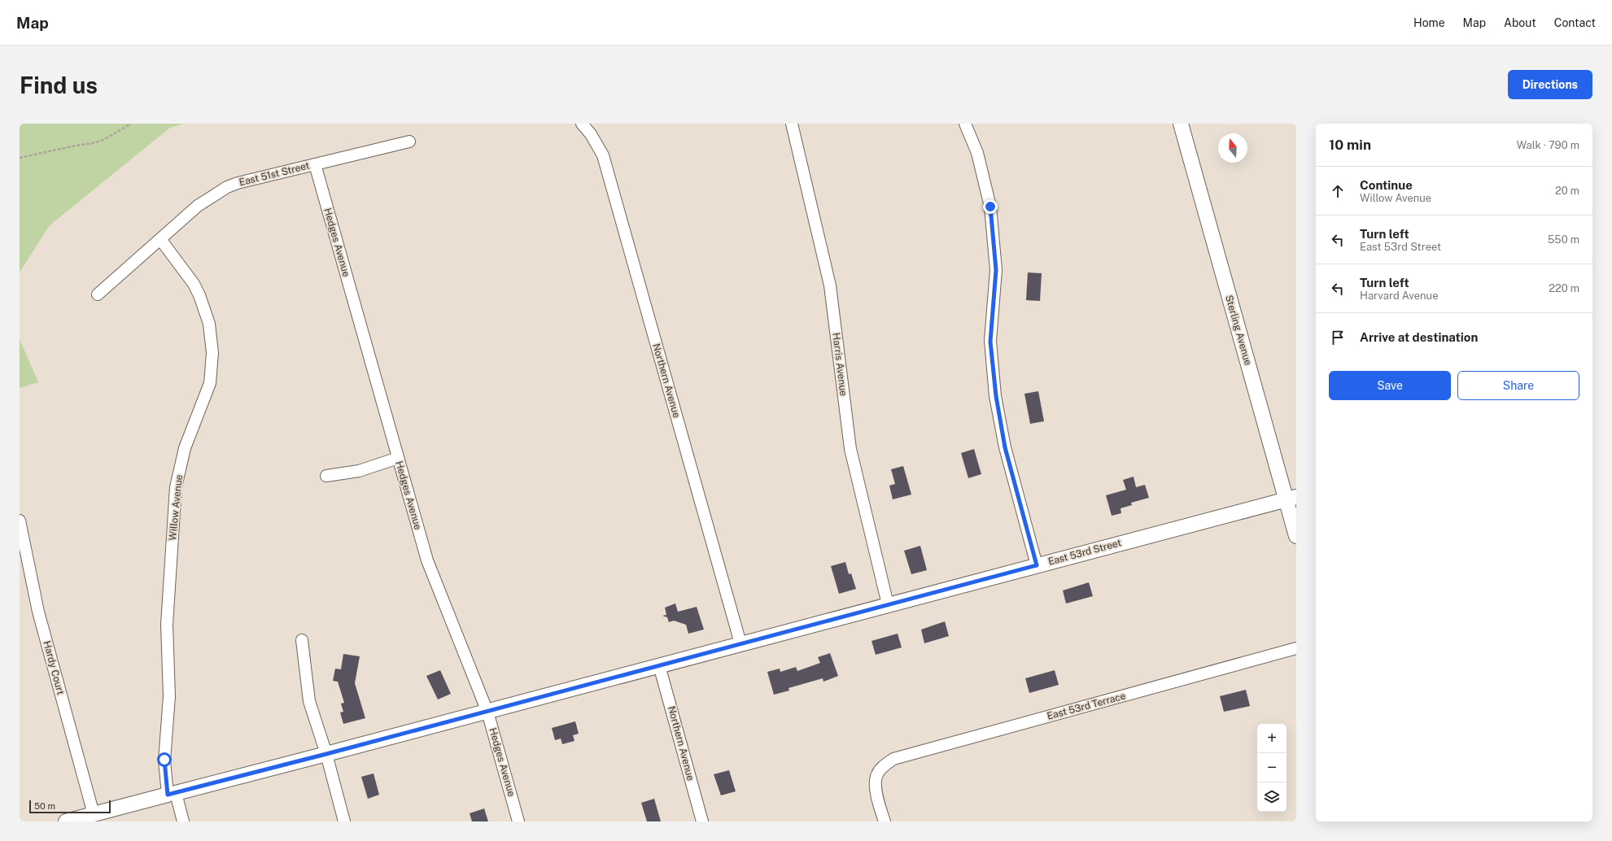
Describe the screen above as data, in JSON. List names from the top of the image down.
{
  "streets": {
    "street": [
      "East 51st Street",
      "Hedges Avenue",
      "Sterling Avenue",
      "Harris Avenue",
      "Northern Avenue",
      "Willow Avenue",
      "East 53rd Street",
      "Hardy Court",
      "East 53rd Terrace"
    ]
  },
  "crossings": [
    ["East 51st Street", "Hedges Avenue"],
    ["East 51st Street", "Willow Avenue"],
    ["Hedges Avenue", "East 53rd Street"],
    ["Sterling Avenue", "East 53rd Street"],
    ["Harris Avenue", "East 53rd Street"],
    ["Northern Avenue", "East 53rd Street"],
    ["Willow Avenue", "East 53rd Street"],
    ["East 53rd Street", "Hardy Court"]
  ],
  "scale_bar": "50 m",
  "north": "top",
  "page": {
    "header": "Map",
    "nav": [
      "Home",
      "Map",
      "About",
      "Contact"
    ],
    "buttons": [
      "Directions",
      ["Save", "Share"]
    ],
    "title": "Find us",
    "heading": ["10 min", "Walk · 790 m"],
    "list": [
      ["Continue", "Willow Avenue", "20 m"],
      ["Turn left", "East 53rd Street", "550 m"],
      ["Turn left", "Harvard Avenue", "220 m"],
      "Arrive at destination"
    ],
    "map_buttons": ["+", "−"],
    "scale": "50 m"
  }
}
